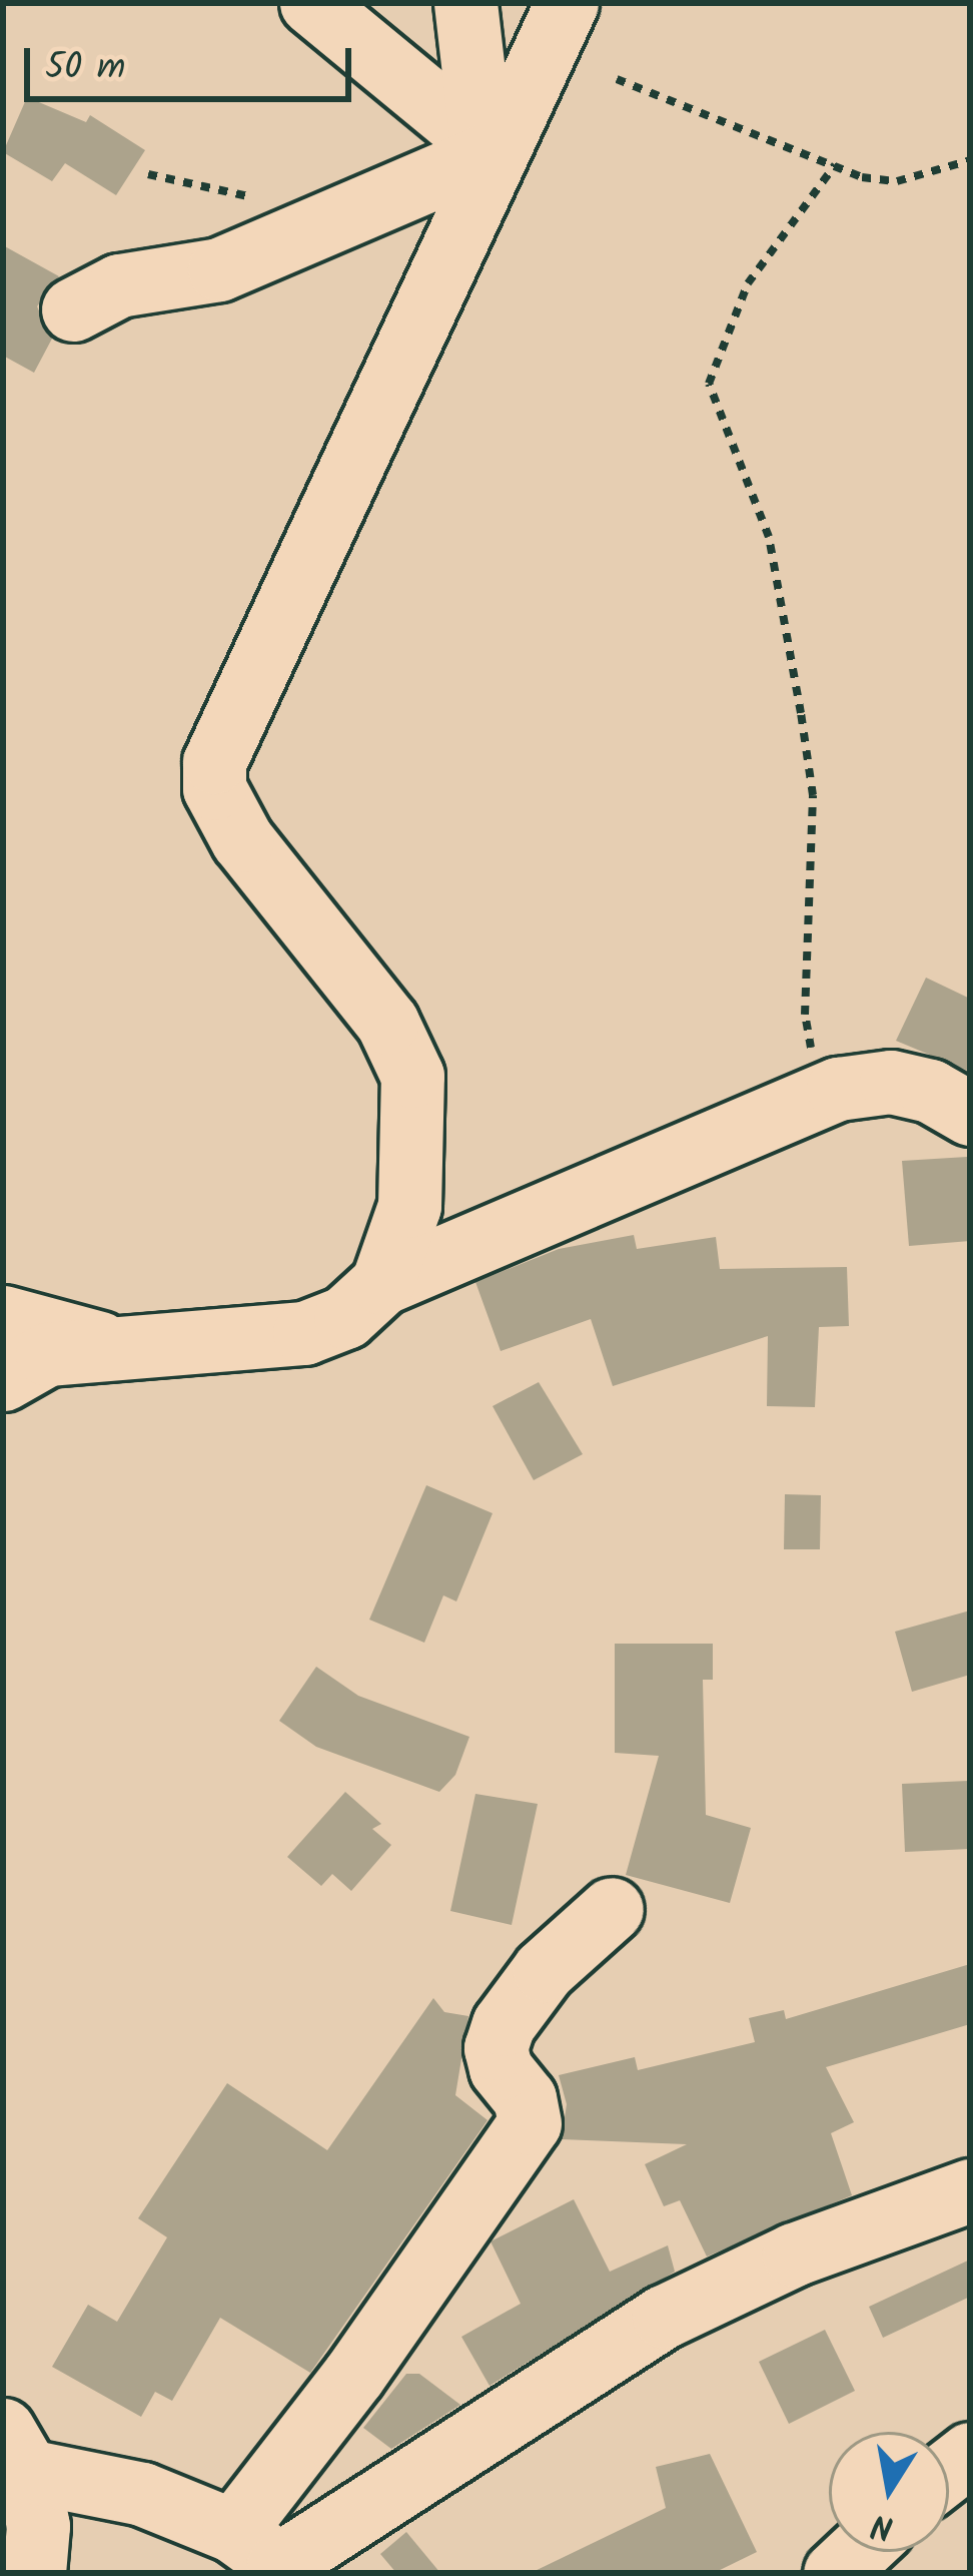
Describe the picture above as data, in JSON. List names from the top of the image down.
{
  "scale_bar": "50 m",
  "north": "bottom"
}
